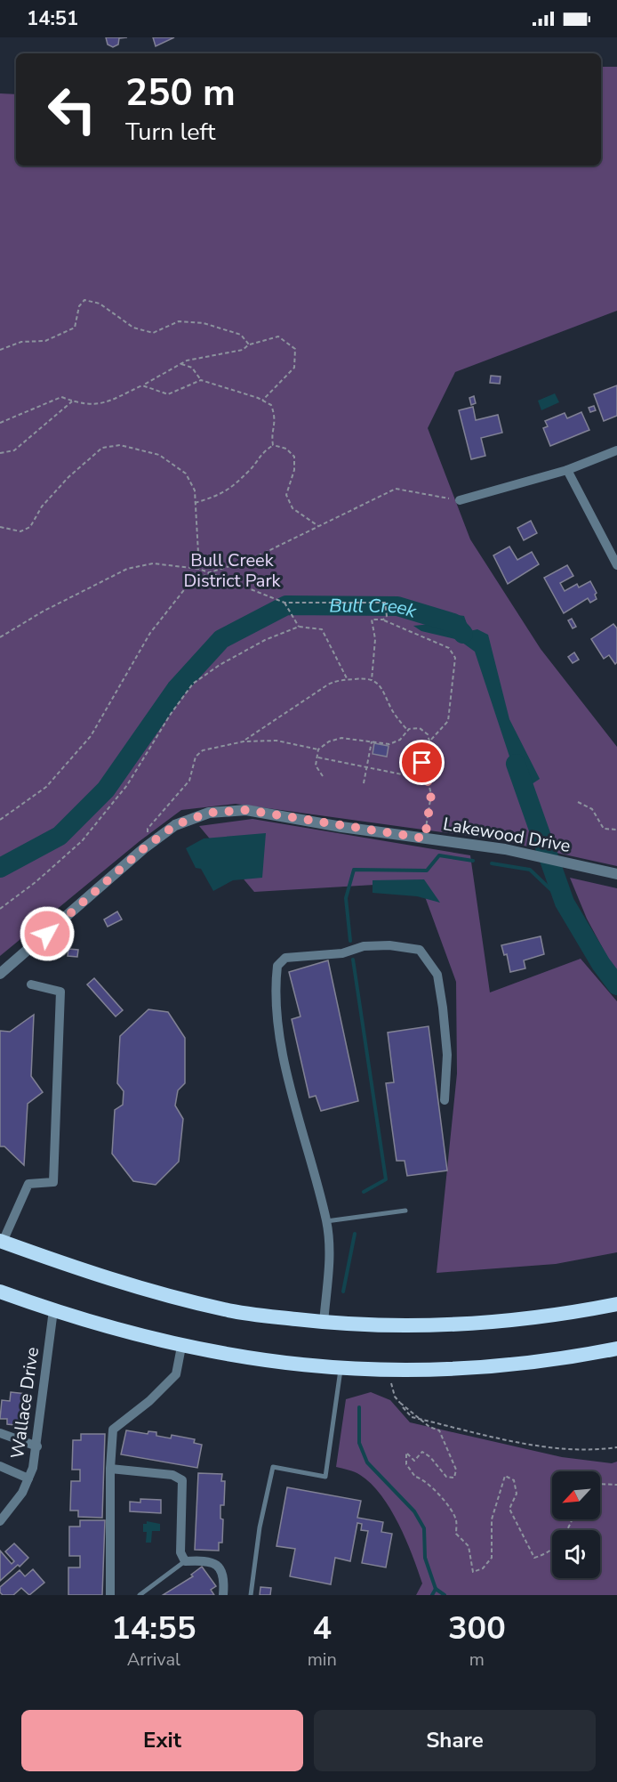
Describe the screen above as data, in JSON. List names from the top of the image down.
{
  "streets": {
    "street": ["Lakewood Drive", "Wallace Drive"]
  },
  "water": ["Bull Creek"],
  "parks": ["Bull Creek District Park"],
  "north": "bottom left",
  "page": {
    "status": "14:51",
    "turn": ["250 m", "Turn left"],
    "eta": [
      "14:55",
      "Arrival",
      "4",
      "min",
      "300",
      "m"
    ],
    "buttons": ["Exit", "Share"]
  }
}
